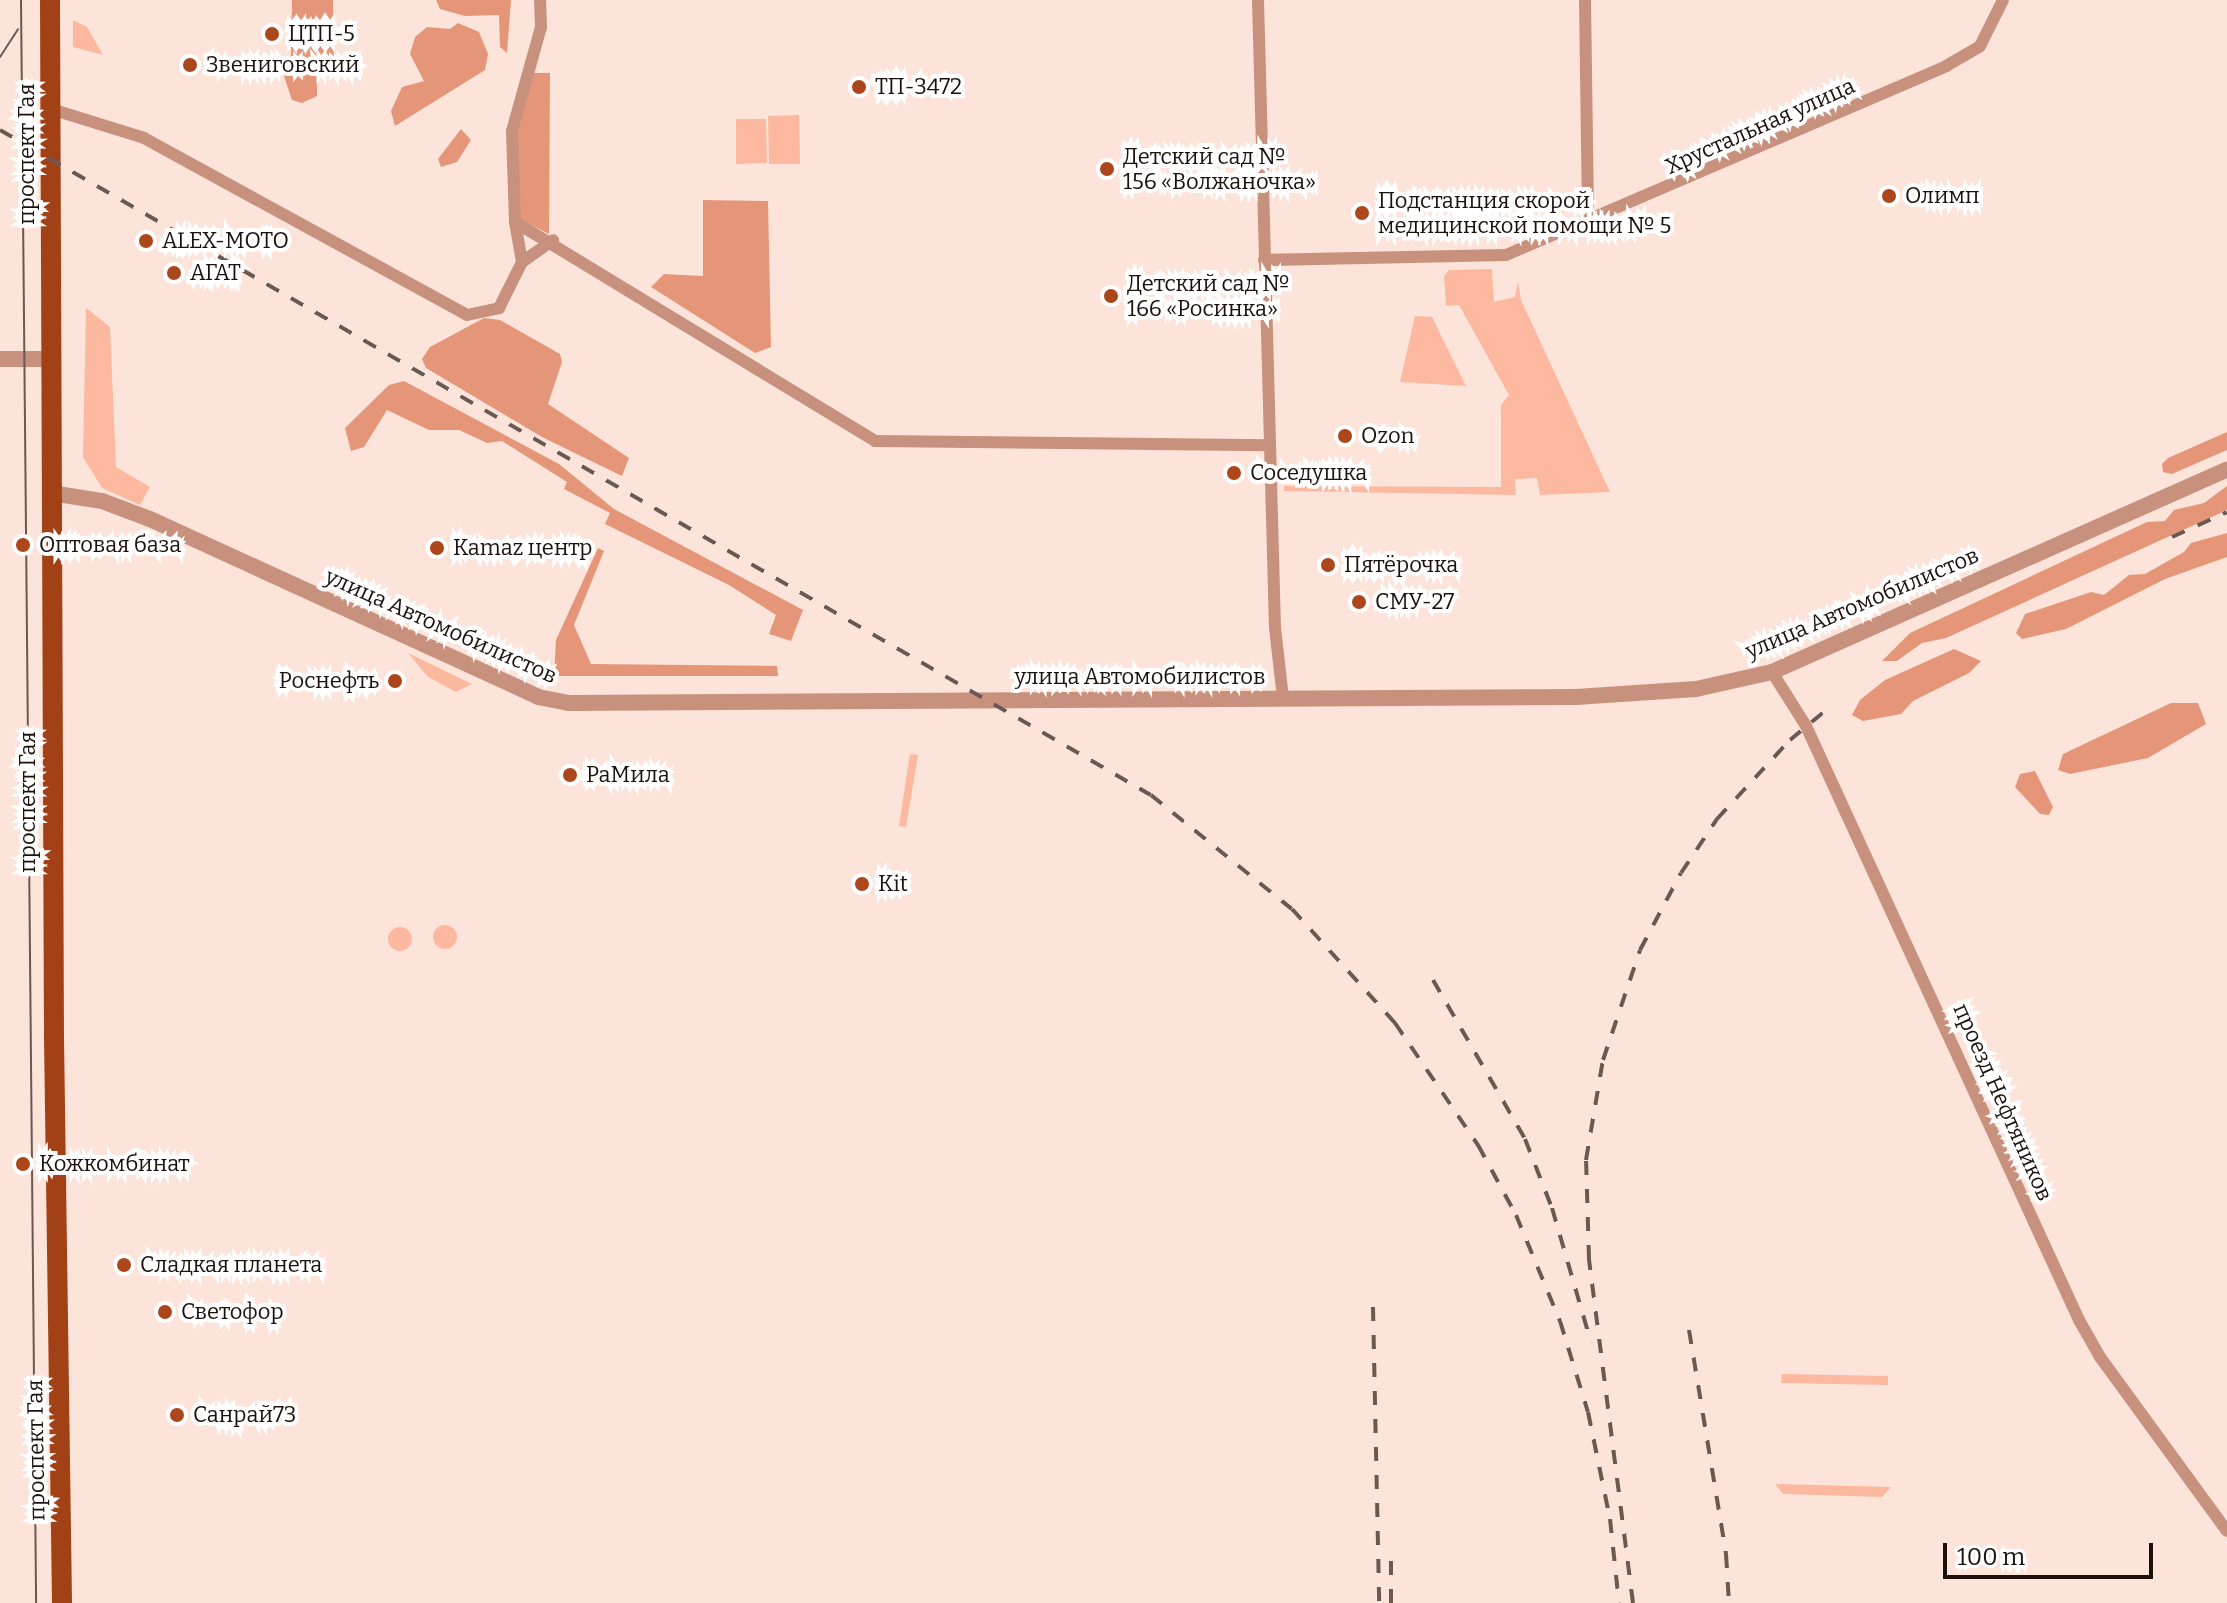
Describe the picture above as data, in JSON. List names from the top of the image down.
{
  "streets": {
    "main road": ["проспект Гая"],
    "street": ["Хрустальная улица", "улица Автомобилистов", "проезд Нефтяников"]
  },
  "crossings": [
    ["проспект Гая", "улица Автомобилистов"],
    ["улица Автомобилистов", "проезд Нефтяников"]
  ],
  "places": [
    "ЦТП-5",
    "Звениговский",
    "ТП-3472",
    "Детский сад № 156 «Волжаночка»",
    "Олимп",
    "Подстанция скорой медицинской помощи № 5",
    "ALEX-MOTO",
    "АГАТ",
    "Детский сад № 166 «Росинка»",
    "Ozon",
    "Соседушка",
    "Оптовая база",
    "Kamaz центр",
    "Пятёрочка",
    "СМУ-27",
    "Роснефть",
    "РаМила",
    "Kit",
    "Кожкомбинат",
    "Сладкая планета",
    "Светофор",
    "Санрай73"
  ],
  "scale_bar": "100 m"
}
